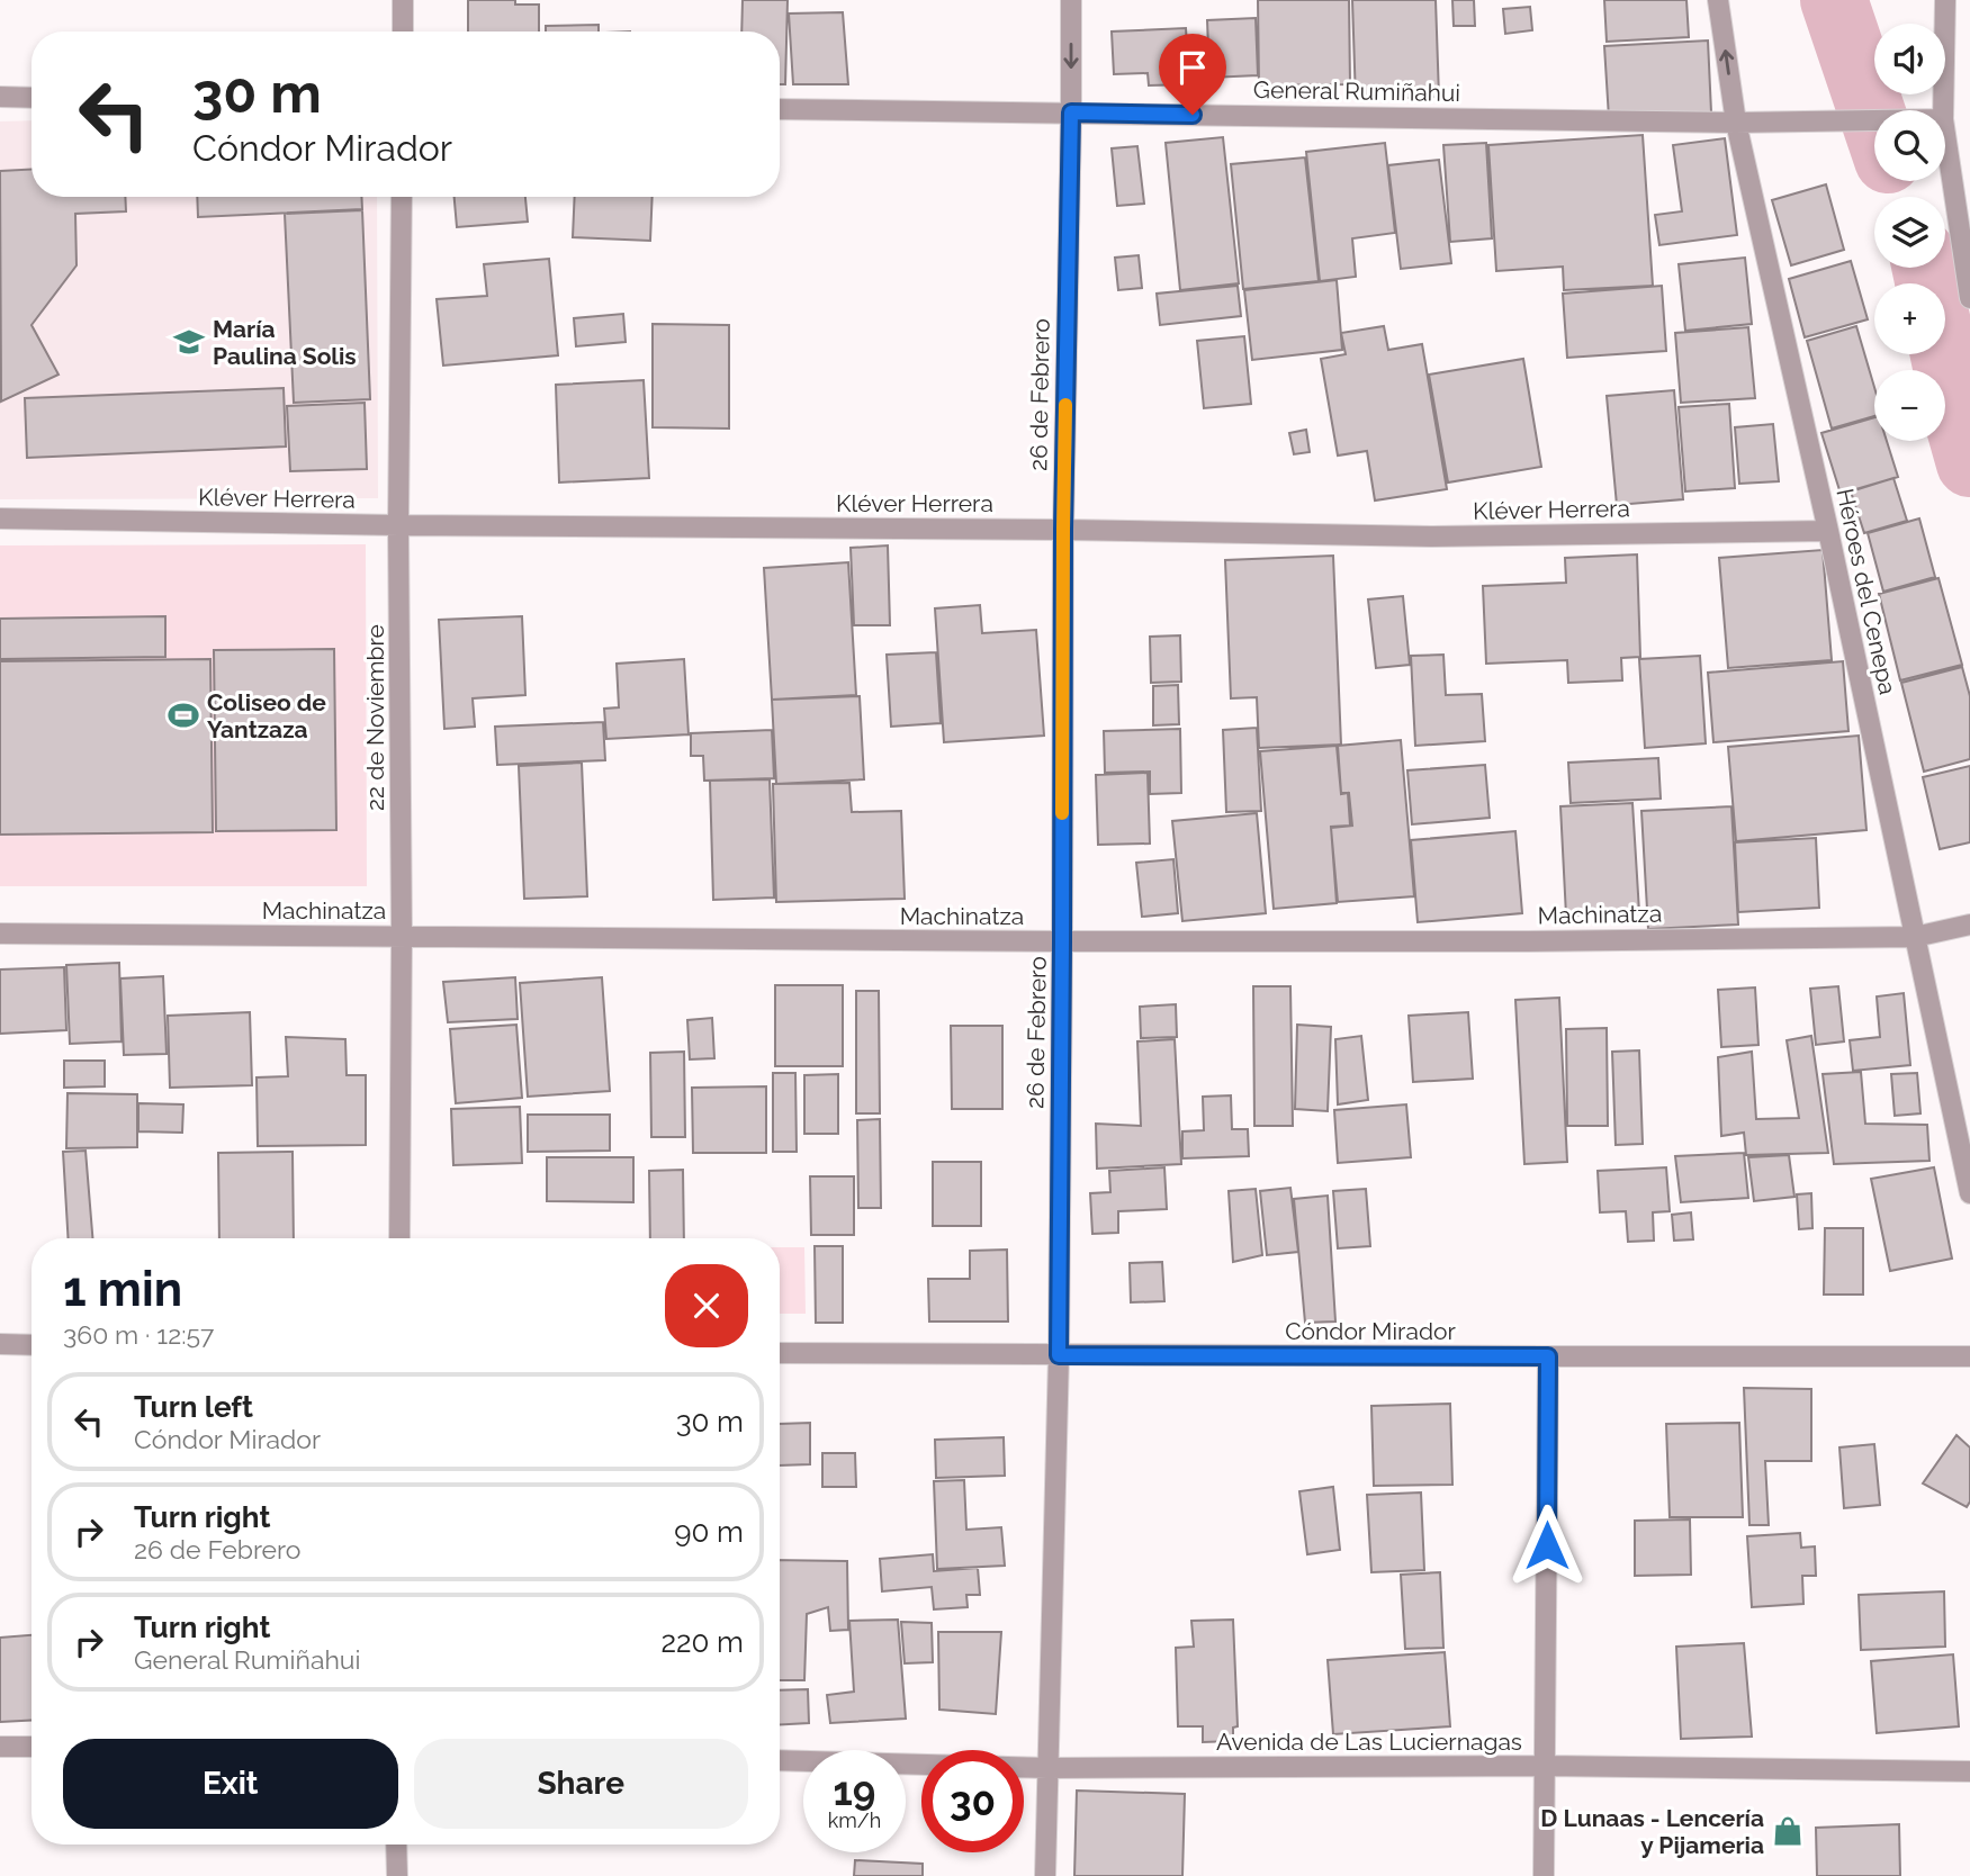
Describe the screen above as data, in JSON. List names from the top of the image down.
{
  "streets": {
    "street": [
      "General Rumiñahui",
      "26 de Febrero",
      "Kléver Herrera",
      "Héroes del Cenepa",
      "22 de Noviembre",
      "Machinatza",
      "Cóndor Mirador",
      "Avenida de Las Luciernagas"
    ]
  },
  "crossings": [
    ["General Rumiñahui", "26 de Febrero"],
    ["General Rumiñahui", "Héroes del Cenepa"],
    ["26 de Febrero", "Kléver Herrera"],
    ["26 de Febrero", "Machinatza"],
    ["26 de Febrero", "Cóndor Mirador"],
    ["26 de Febrero", "Avenida de Las Luciernagas"],
    ["Kléver Herrera", "Héroes del Cenepa"],
    ["Kléver Herrera", "22 de Noviembre"],
    ["Héroes del Cenepa", "Machinatza"],
    ["22 de Noviembre", "Machinatza"]
  ],
  "places": {
    "school or university": ["María Paulina Solis"],
    "sports": ["Coliseo de Yantzaza"],
    "shop": ["D Lunaas - Lencería y Pijameria"]
  },
  "page": {
    "map_buttons": ["+", "−"],
    "turn": ["30 m", "Cóndor Mirador"],
    "heading": ["1 min", "360 m · 12:57"],
    "list": [
      {
        "name": "Turn left",
        "note": "Cóndor Mirador",
        "value": "30 m"
      },
      {
        "name": "Turn right",
        "note": "26 de Febrero",
        "value": "90 m"
      },
      {
        "name": "Turn right",
        "note": "General Rumiñahui",
        "value": "220 m"
      }
    ],
    "buttons": ["Exit", "Share"],
    "speed": "19 km/h",
    "limit": "30"
  }
}
